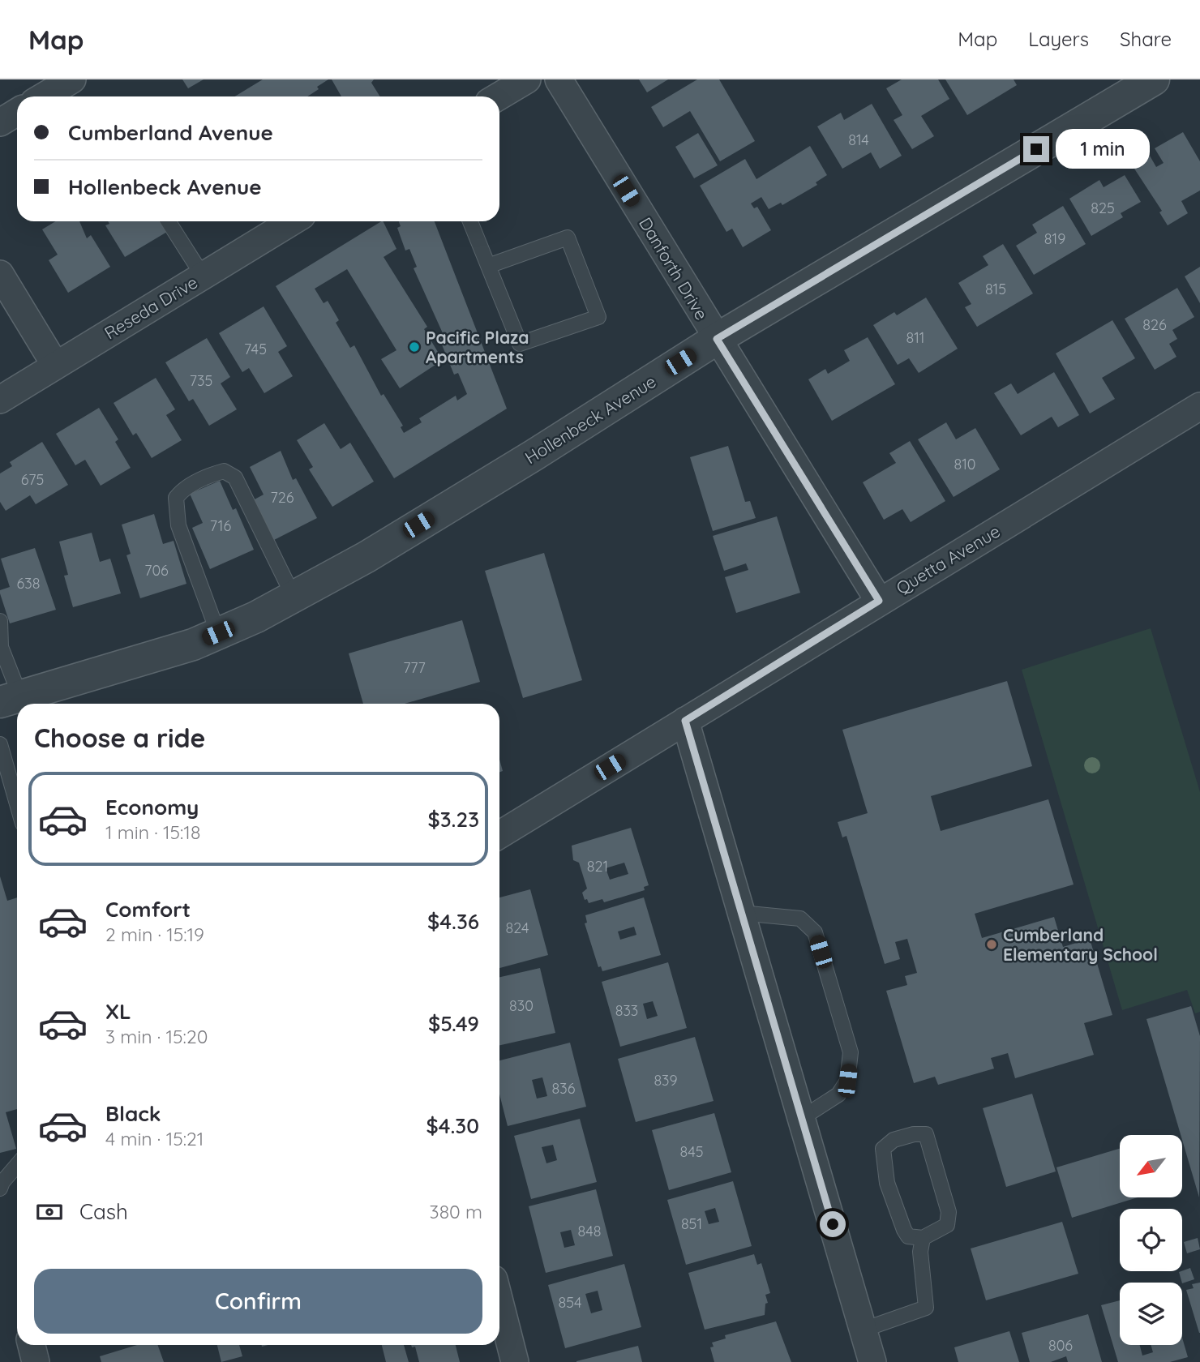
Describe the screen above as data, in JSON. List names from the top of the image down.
{
  "streets": {
    "street": [
      "Danforth Drive",
      "Reseda Drive",
      "Hollenbeck Avenue",
      "Quetta Avenue"
    ]
  },
  "crossings": [
    ["Danforth Drive", "Hollenbeck Avenue"],
    ["Danforth Drive", "Quetta Avenue"]
  ],
  "places": ["Pacific Plaza Apartments", "Cumberland Elementary School"],
  "house_numbers": [
    "814",
    "825",
    "819",
    "815",
    "826",
    "811",
    "745",
    "735",
    "810",
    "675",
    "726",
    "716",
    "706",
    "638",
    "777",
    "821",
    "824",
    "830",
    "833",
    "839",
    "836",
    "845",
    "851",
    "848",
    "854",
    "806"
  ],
  "north": "bottom left",
  "page": {
    "header": "Map",
    "nav": ["Map", "Layers", "Share"],
    "banner": ["Cumberland Avenue", "Hollenbeck Avenue"],
    "bubble": "1 min",
    "heading": "Choose a ride",
    "list": [
      {
        "name": "Economy",
        "note": "1 min · 15:18",
        "value": "$3.23"
      },
      {
        "name": "Comfort",
        "note": "2 min · 15:19",
        "value": "$4.36"
      },
      {
        "name": "XL",
        "note": "3 min · 15:20",
        "value": "$5.49"
      },
      {
        "name": "Black",
        "note": "4 min · 15:21",
        "value": "$4.30"
      }
    ],
    "pay": ["Cash", "380 m"],
    "buttons": "Confirm"
  }
}
